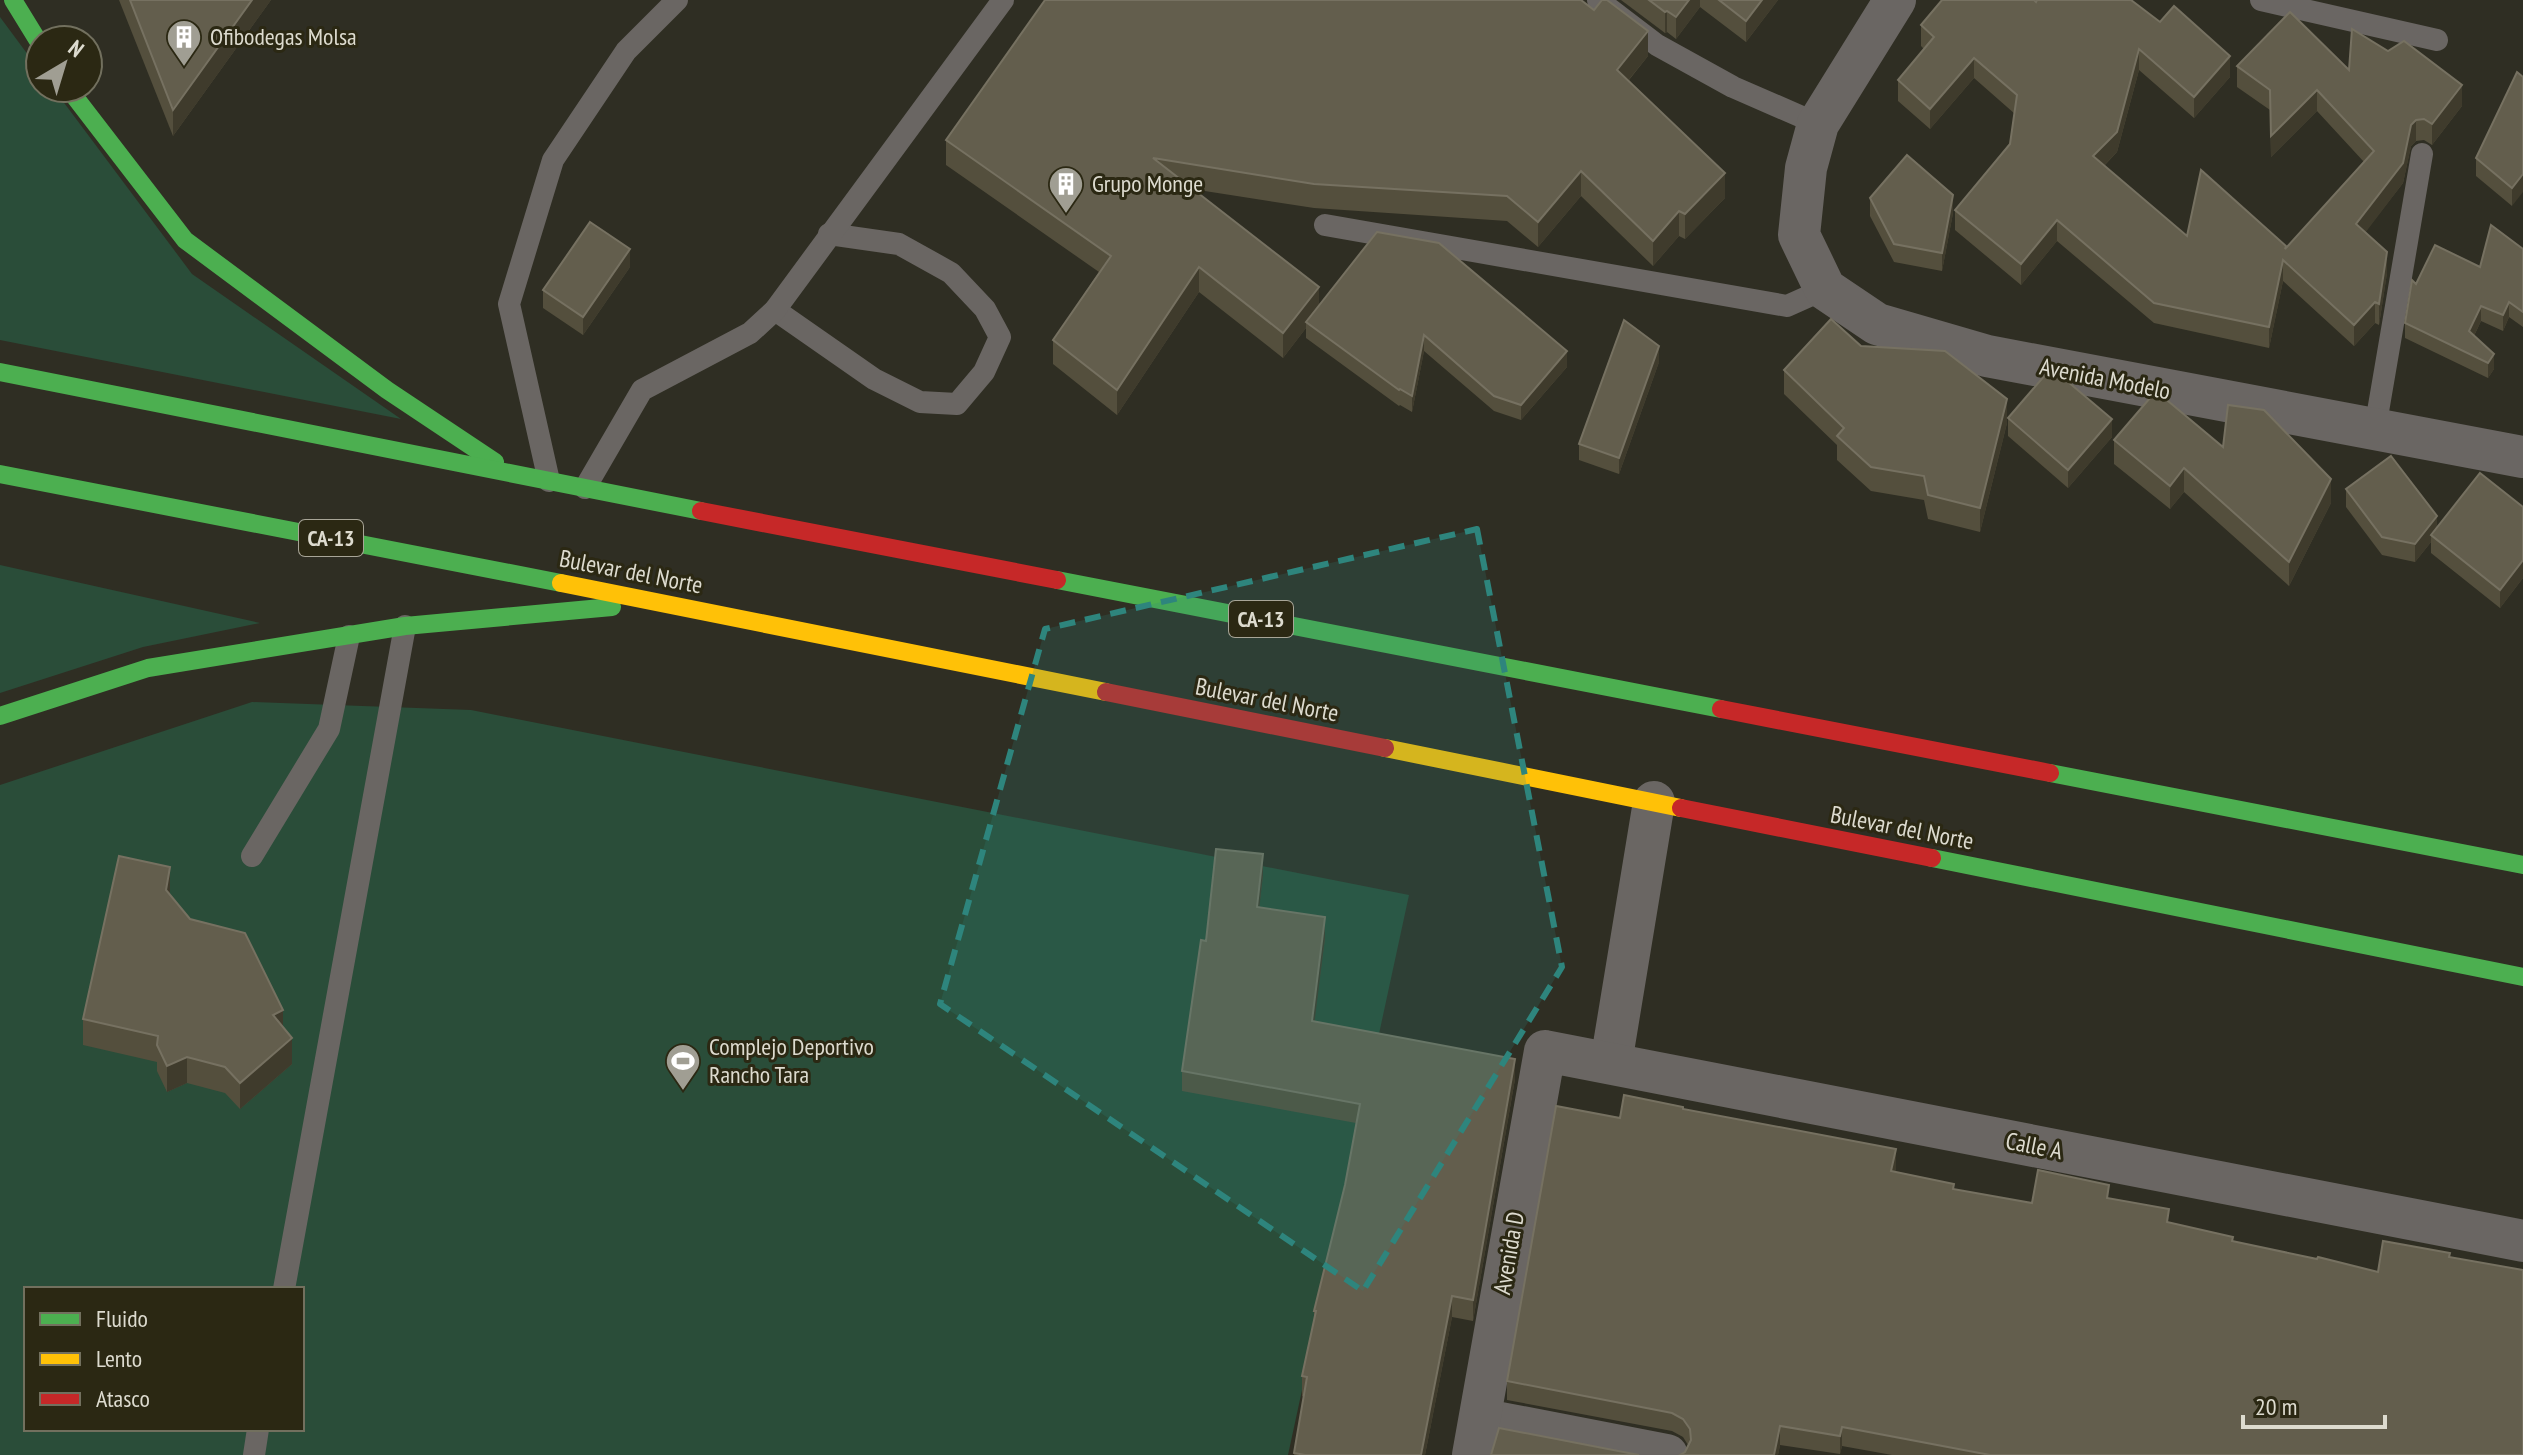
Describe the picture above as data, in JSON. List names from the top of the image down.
{
  "streets": {
    "highway": ["CA-13", "Bulevar del Norte"],
    "street": ["Avenida Modelo", "Calle A", "Avenida D"]
  },
  "crossings": [
    ["Calle A", "Avenida D"]
  ],
  "places": {
    "building": ["Ofibodegas Molsa", "Grupo Monge"],
    "sports": ["Complejo Deportivo Rancho Tara"]
  },
  "legend": ["Fluido", "Lento", "Atasco"],
  "scale_bar": "20 m",
  "north": "top right"
}
